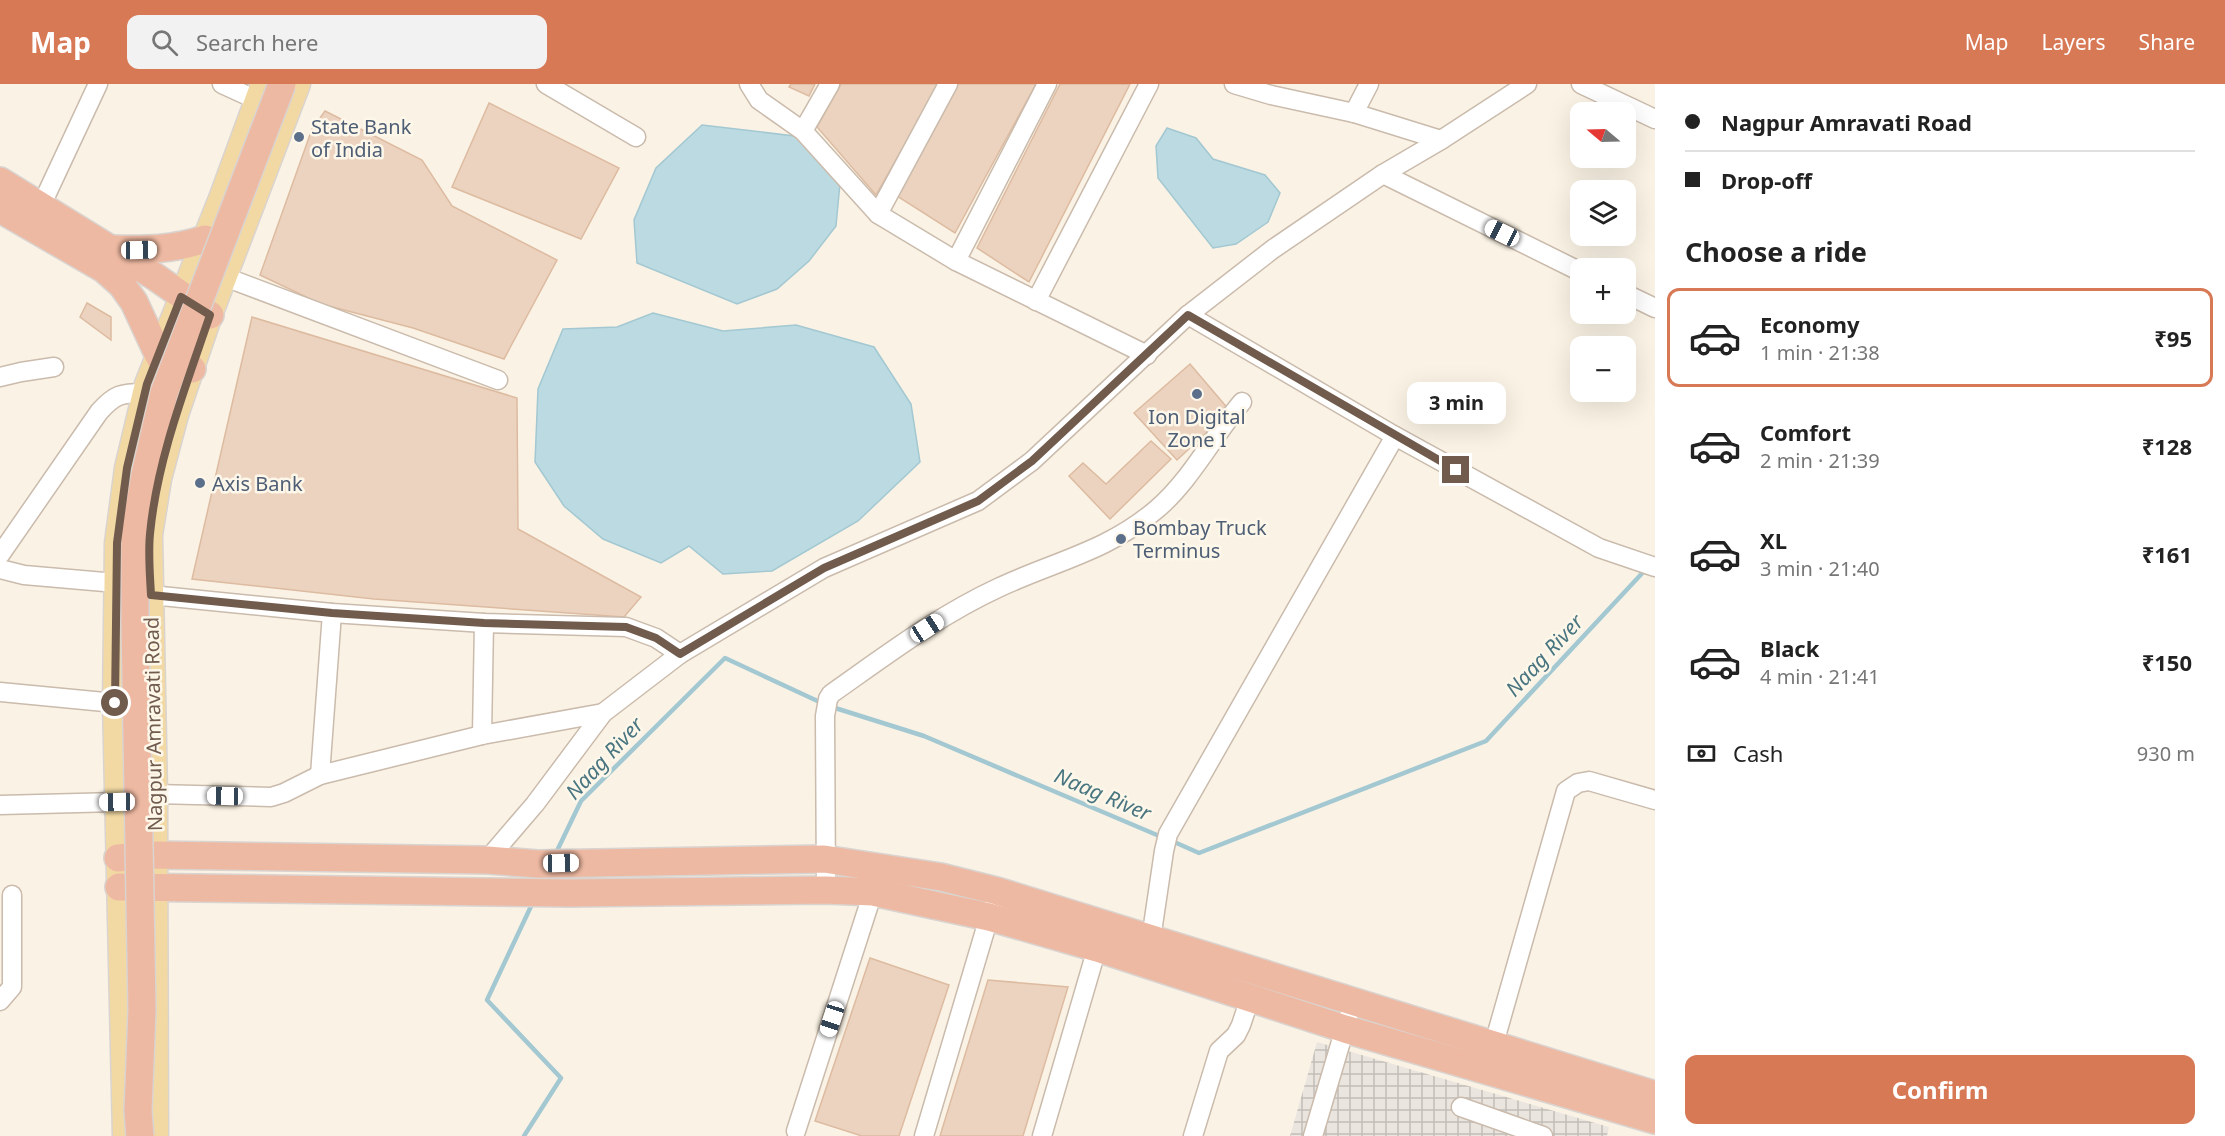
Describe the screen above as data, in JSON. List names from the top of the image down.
{
  "streets": {
    "main road": ["Nagpur Amravati Road"]
  },
  "water": ["Naag River"],
  "places": [
    "State Bank of India",
    "Ion Digital Zone I",
    "Axis Bank",
    "Bombay Truck Terminus"
  ],
  "north": "left",
  "page": {
    "header": "Map",
    "search": "Search here",
    "nav": ["Map", "Layers", "Share"],
    "banner": ["Nagpur Amravati Road", "Drop-off"],
    "map_buttons": ["+", "−"],
    "heading": "Choose a ride",
    "list": [
      {
        "name": "Economy",
        "note": "1 min · 21:38",
        "value": "₹95"
      },
      {
        "name": "Comfort",
        "note": "2 min · 21:39",
        "value": "₹128"
      },
      {
        "name": "XL",
        "note": "3 min · 21:40",
        "value": "₹161"
      },
      {
        "name": "Black",
        "note": "4 min · 21:41",
        "value": "₹150"
      }
    ],
    "bubble": "3 min",
    "pay": ["Cash", "930 m"],
    "buttons": "Confirm"
  }
}
